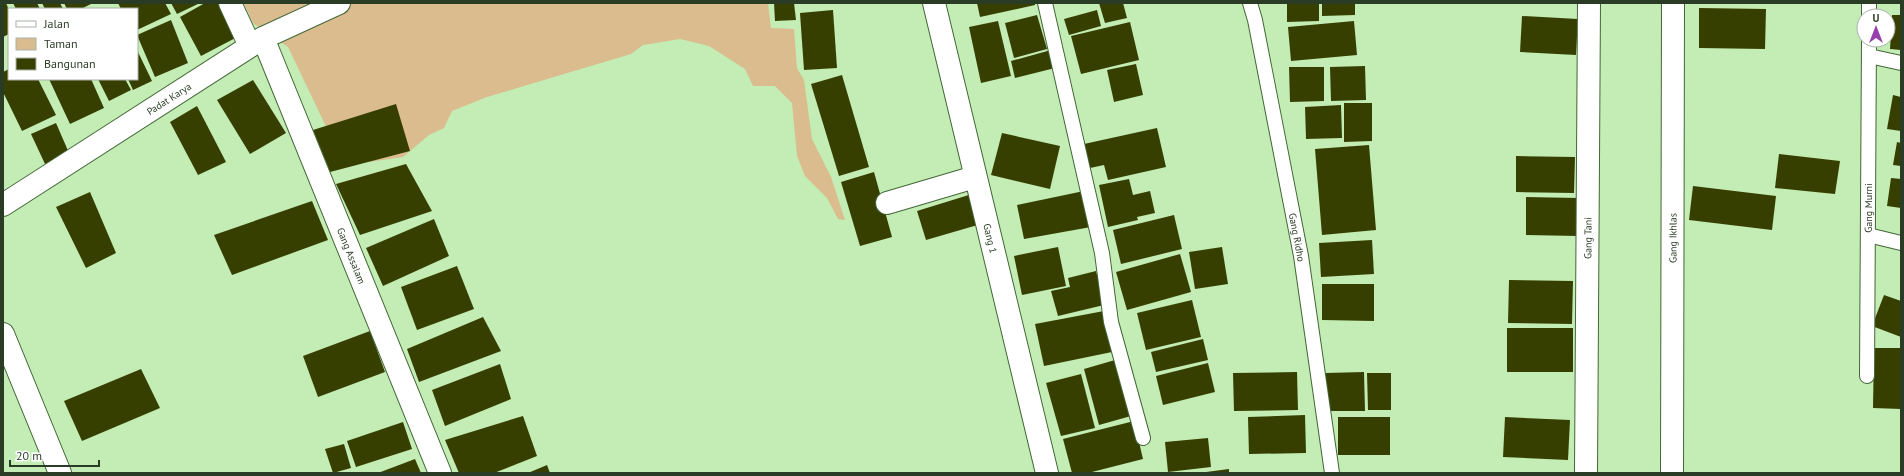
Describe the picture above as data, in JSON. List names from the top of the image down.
{
  "streets": {
    "street": [
      "Padat Karya",
      "Gang 1",
      "Gang Tani",
      "Gang Ikhlas",
      "Gang Assalam"
    ],
    "lane": ["Gang Murni", "Gang Ridho"]
  },
  "crossings": [
    ["Padat Karya", "Gang Assalam"]
  ],
  "legend": ["Jalan", "Taman", "Bangunan"],
  "scale_bar": "20 m",
  "north": "top"
}
